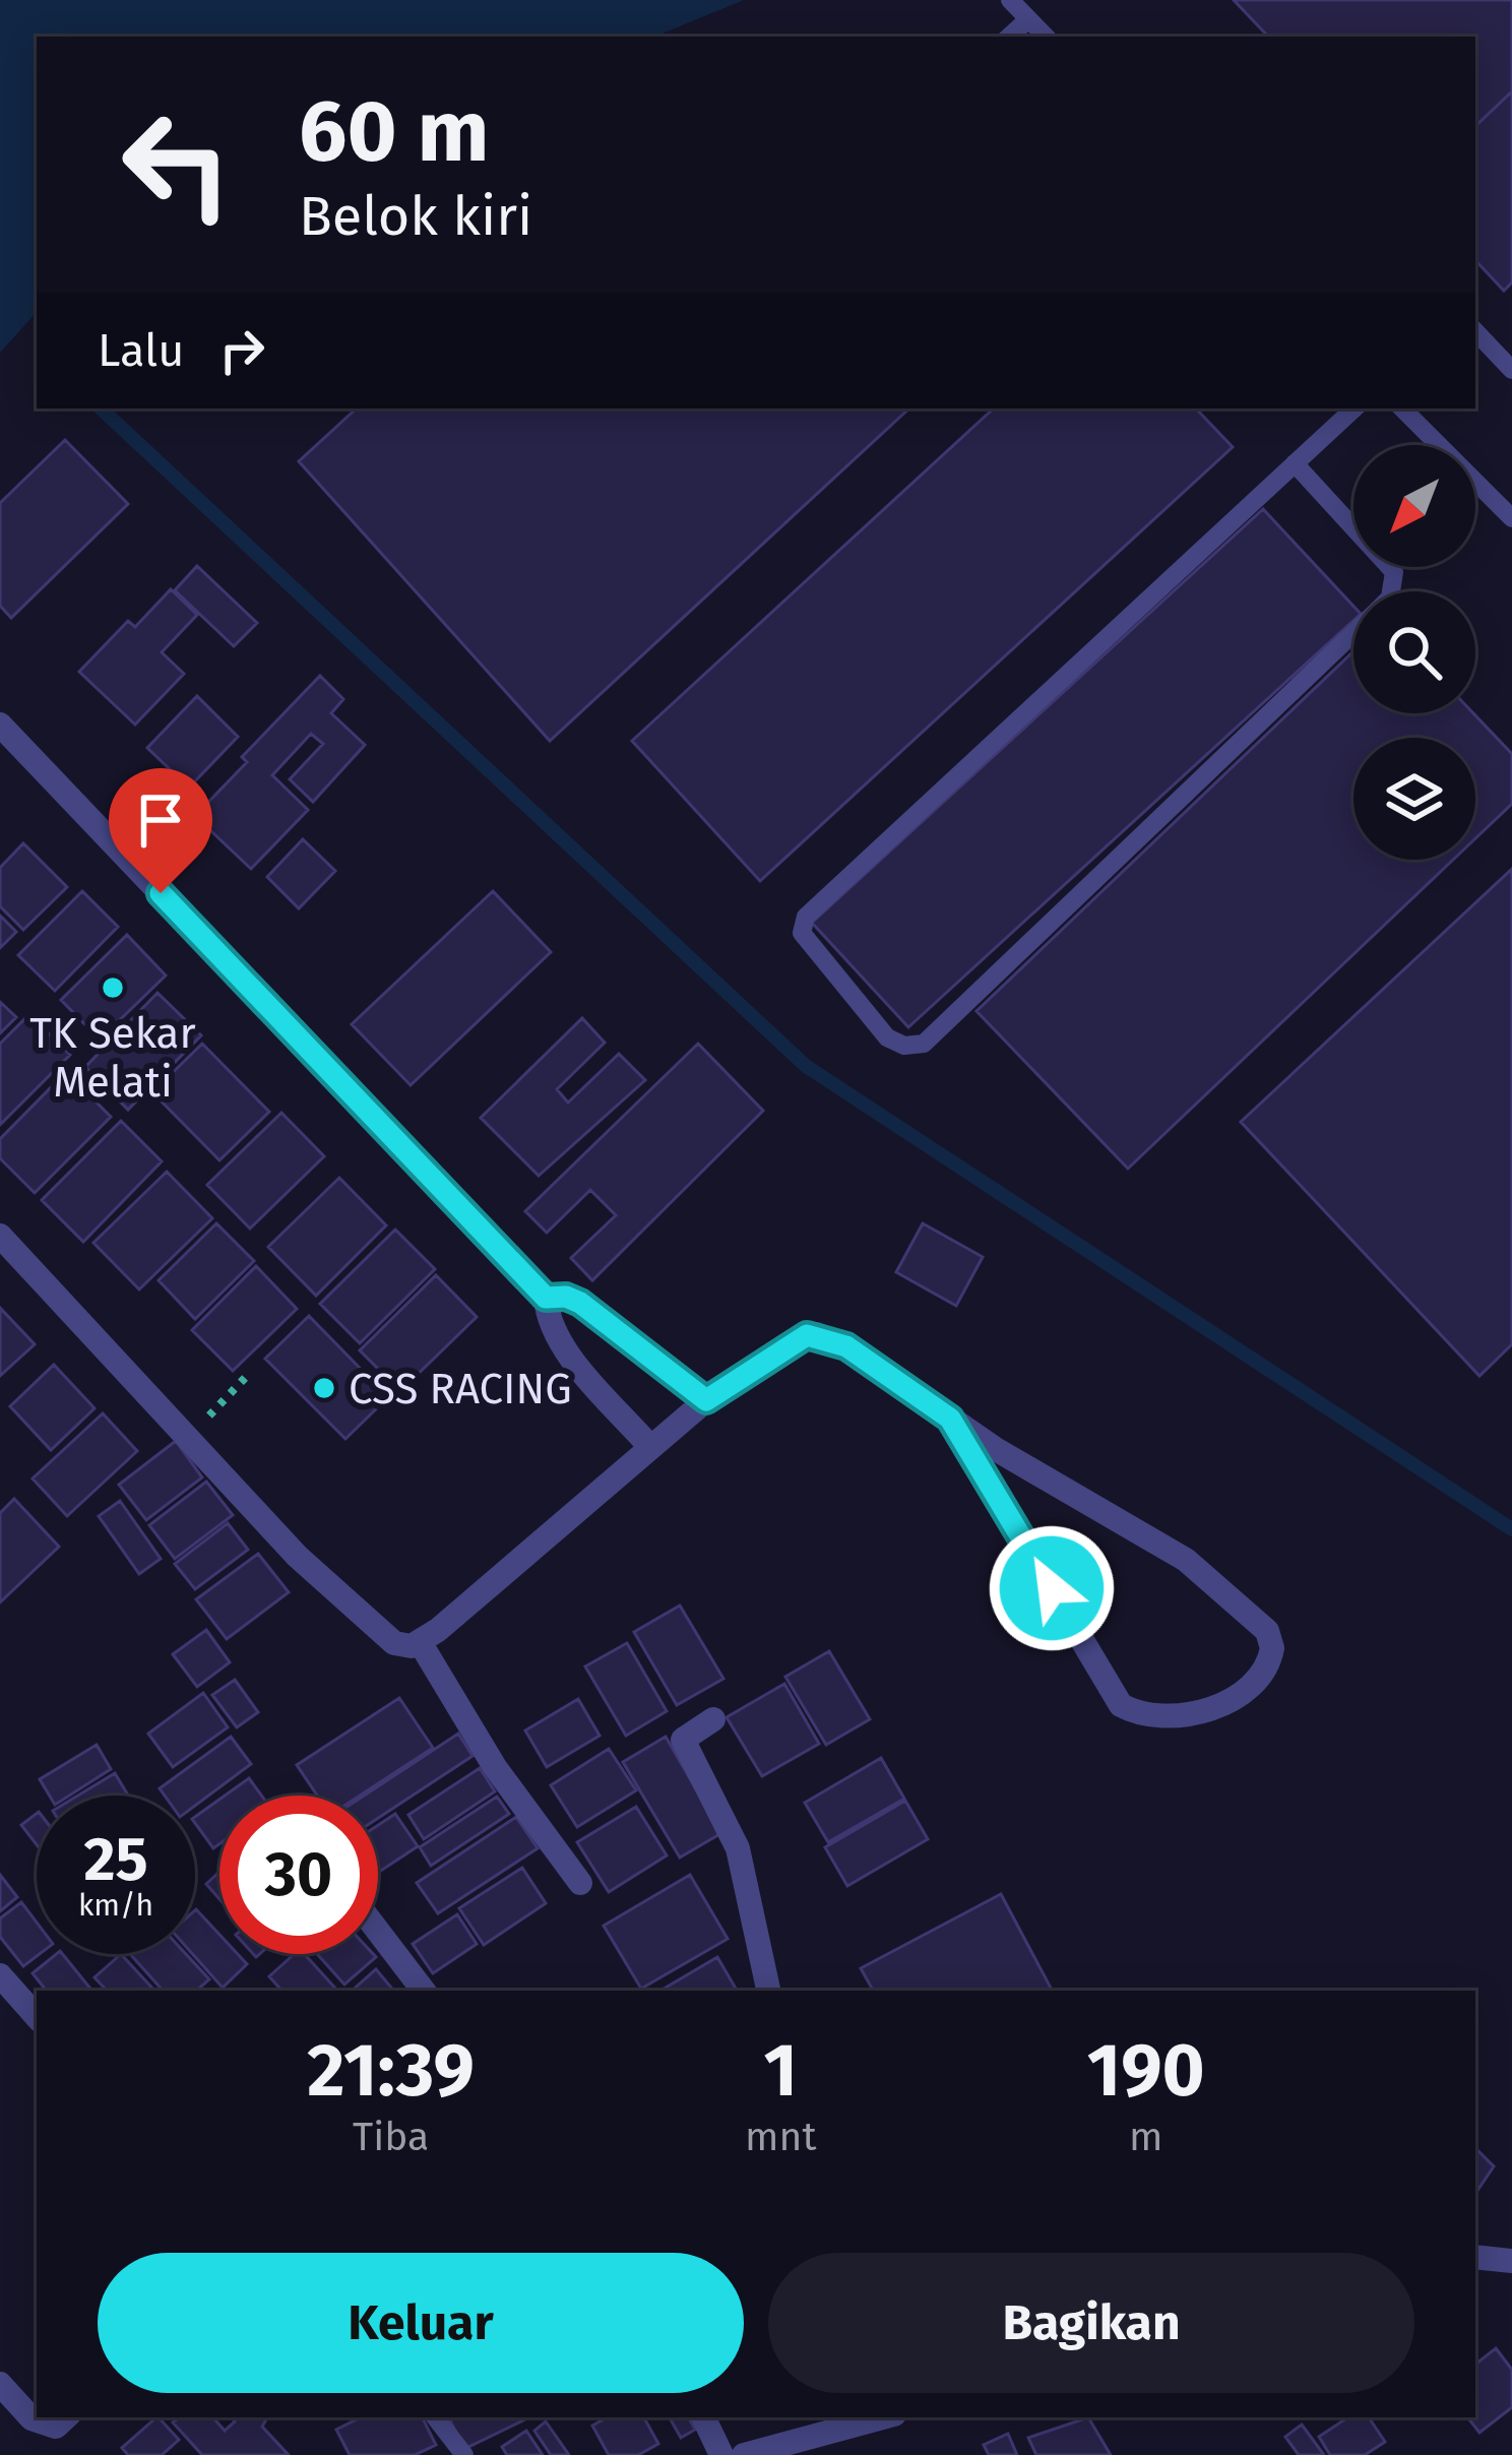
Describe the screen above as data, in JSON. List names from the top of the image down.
{
  "places": ["TK Sekar Melati", "CSS RACING"],
  "north": "bottom left",
  "page": {
    "turn": ["60 m", "Belok kiri"],
    "then": "Lalu",
    "speed": "25 km/h",
    "limit": "30",
    "eta": [
      "21:39",
      "Tiba",
      "1",
      "mnt",
      "190",
      "m"
    ],
    "buttons": ["Keluar", "Bagikan"]
  }
}
